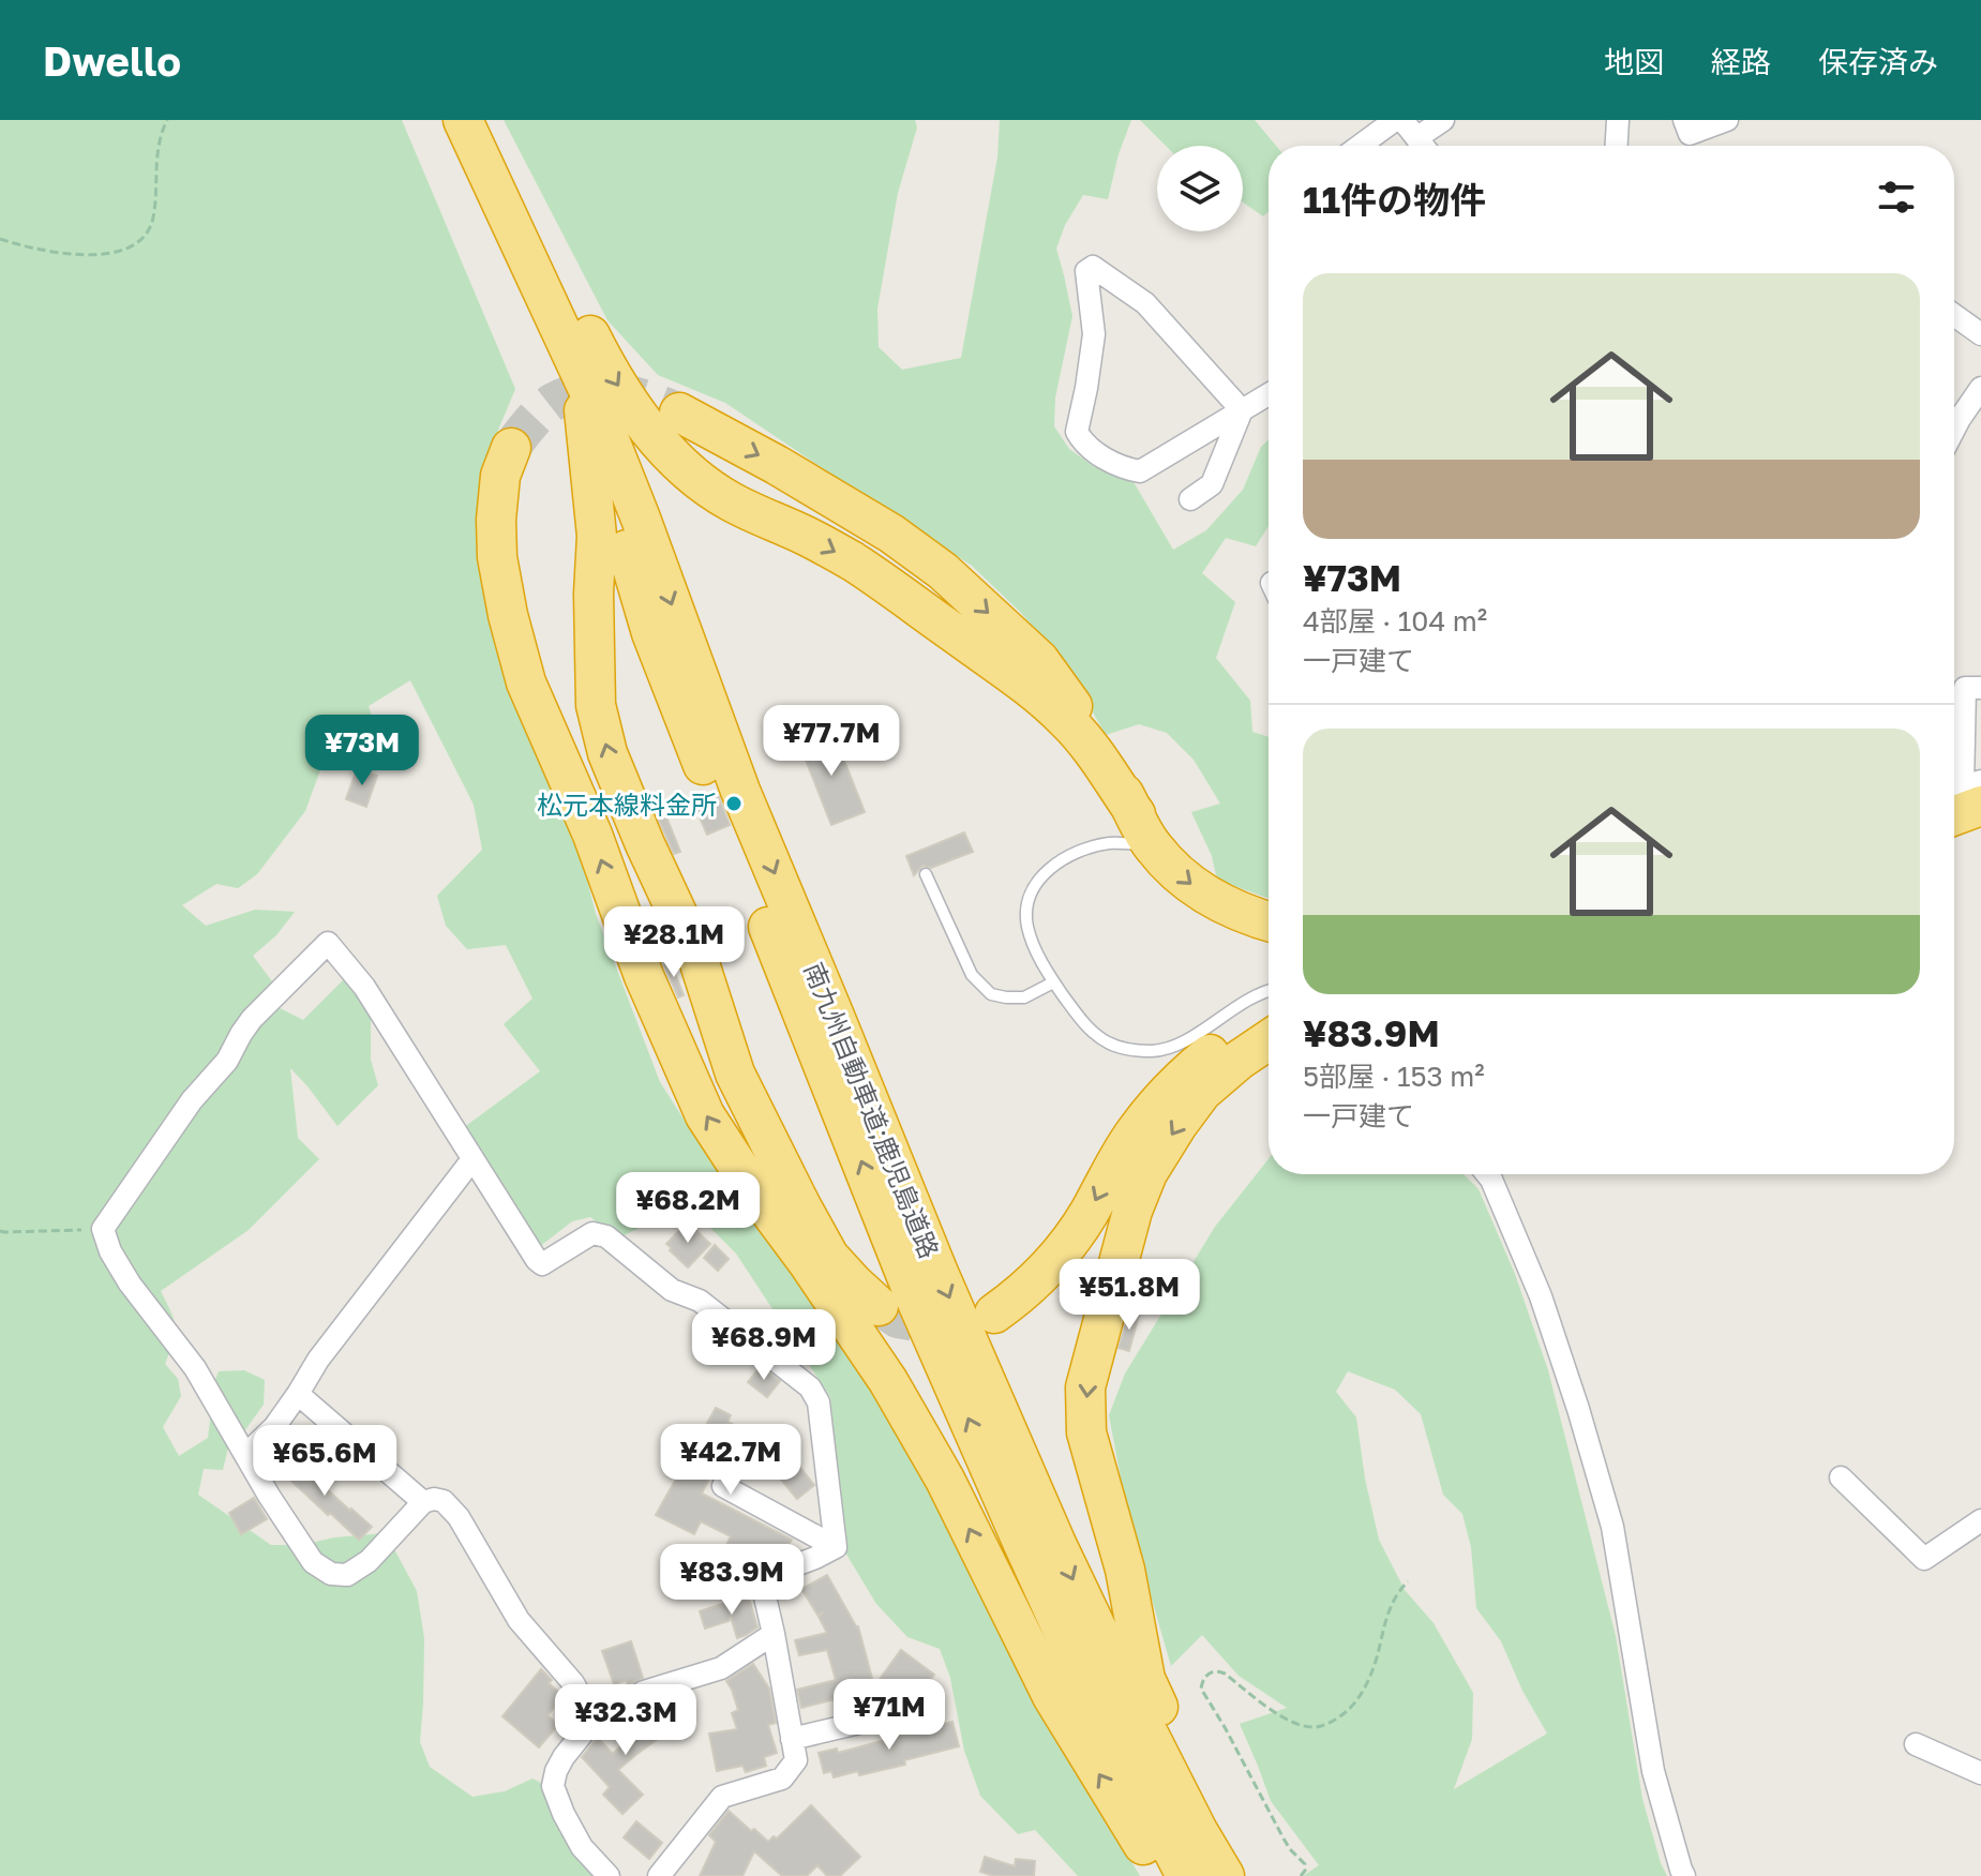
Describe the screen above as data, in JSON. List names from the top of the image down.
{
  "streets": {
    "highway": ["南九州自動車道;鹿児島道路"]
  },
  "places": ["松元本線料金所"],
  "page": {
    "header": "Dwello",
    "nav": ["地図", "経路", "保存済み"],
    "heading": "11件の物件",
    "list": [
      {
        "name": "¥73M",
        "note": "4部屋 · 104 m² · 一戸建て"
      },
      {
        "name": "¥83.9M",
        "note": "5部屋 · 153 m² · 一戸建て"
      }
    ],
    "price": [
      "¥77.7M",
      "¥73M",
      "¥28.1M",
      "¥68.2M",
      "¥51.8M",
      "¥68.9M",
      "¥42.7M",
      "¥65.6M",
      "¥83.9M",
      "¥71M",
      "¥32.3M"
    ]
  }
}
